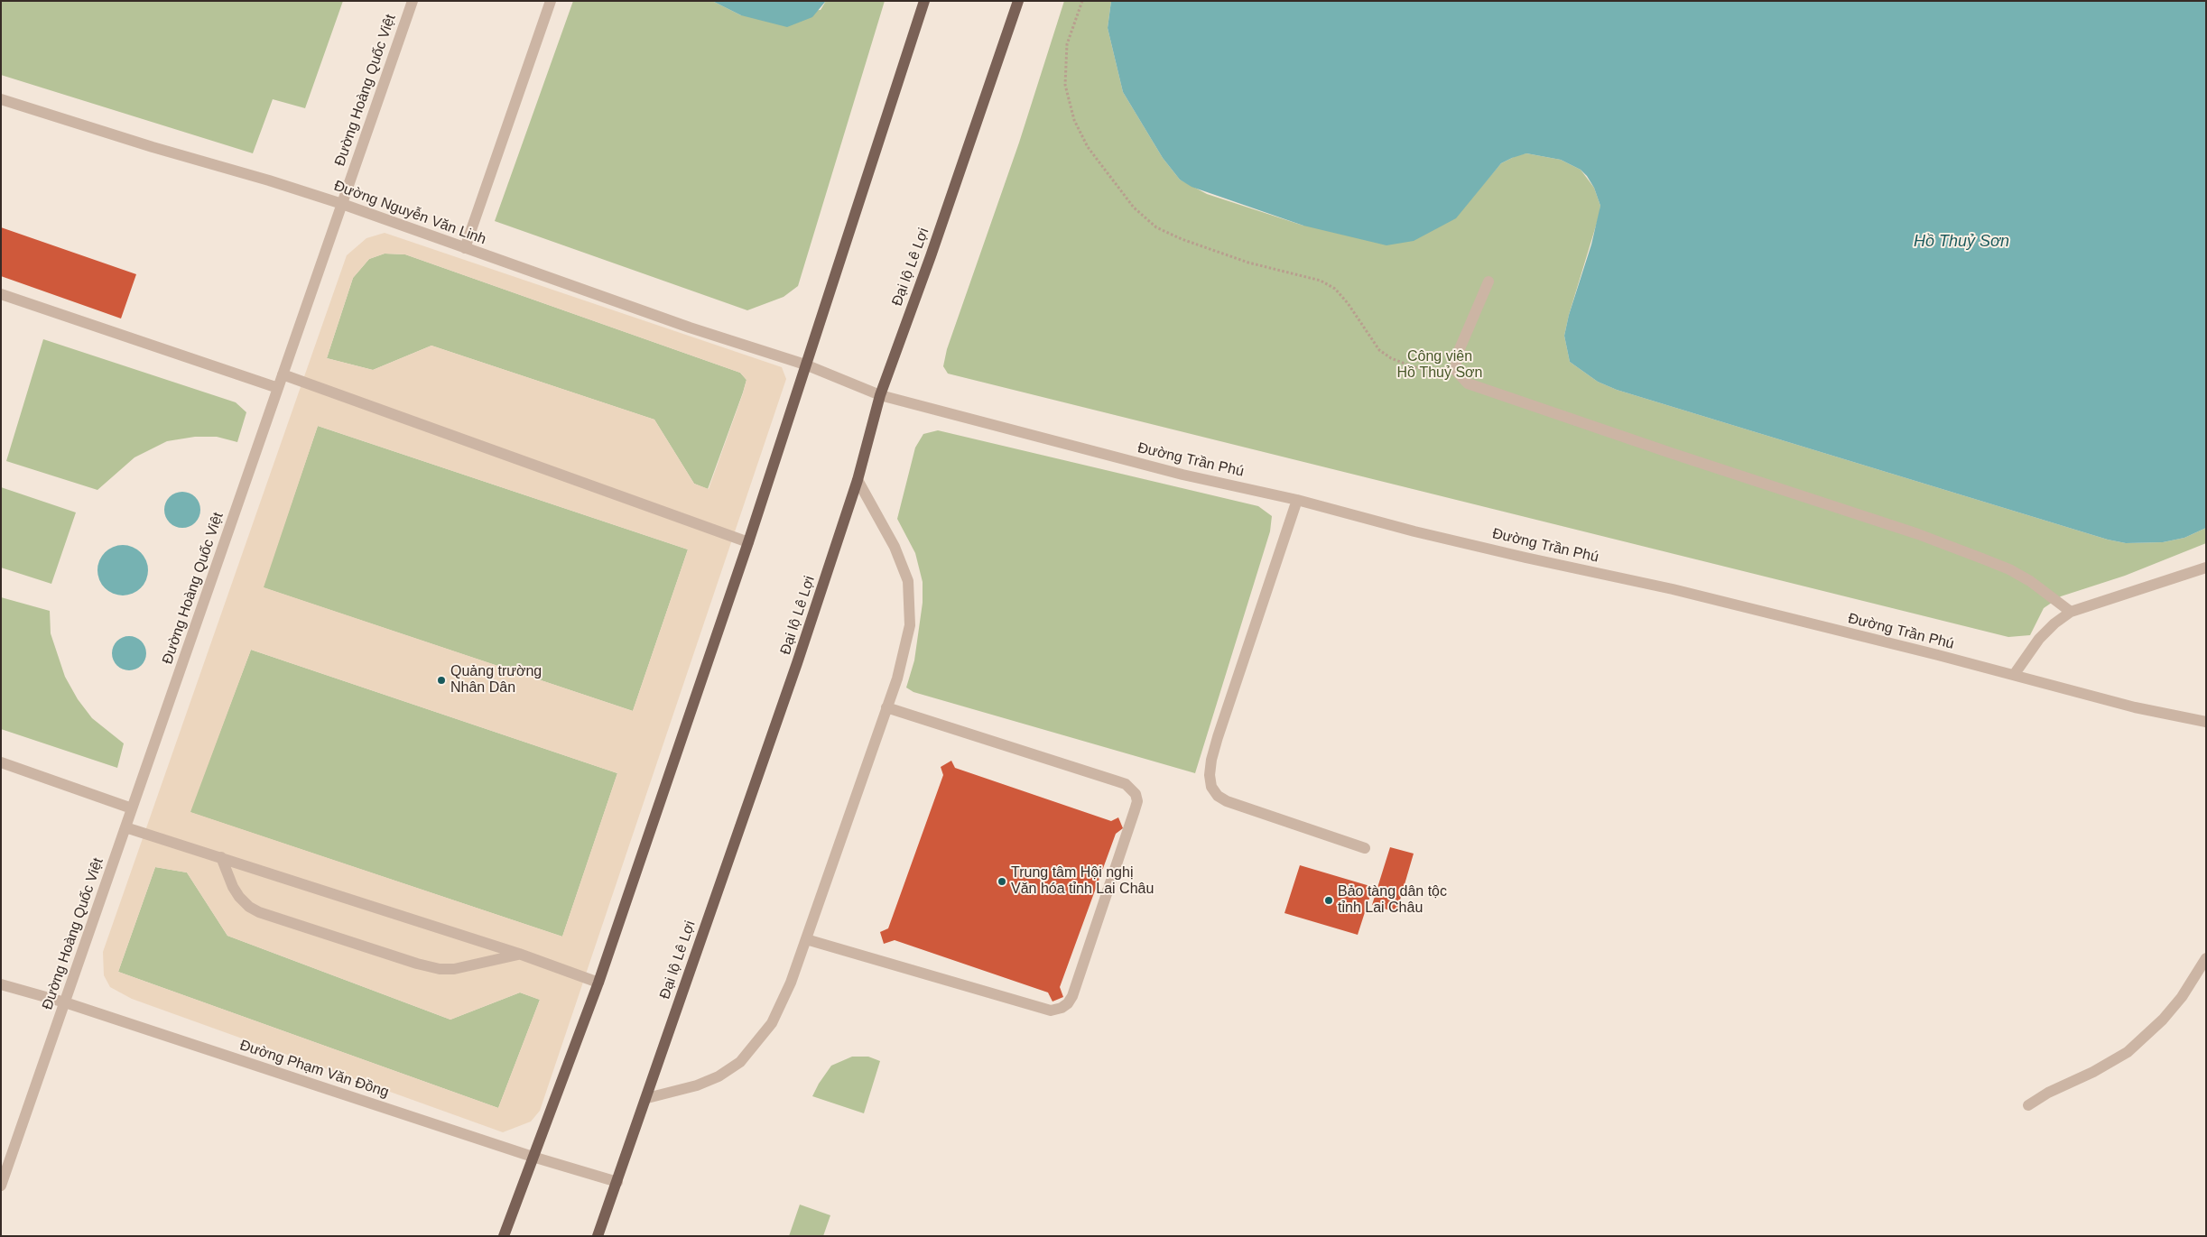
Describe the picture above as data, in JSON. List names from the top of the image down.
{
  "streets": {
    "main road": ["Đại lộ Lê Lợi"],
    "street": [
      "Đường Hoàng Quốc Việt",
      "Đường Nguyễn Văn Linh",
      "Đường Trần Phú",
      "Đường Phạm Văn Đồng"
    ]
  },
  "crossings": [
    ["Đường Hoàng Quốc Việt", "Đường Nguyễn Văn Linh"],
    ["Đường Hoàng Quốc Việt", "Đường Phạm Văn Đồng"],
    ["Đường Nguyễn Văn Linh", "Đại lộ Lê Lợi"],
    ["Đường Nguyễn Văn Linh", "Đường Trần Phú"],
    ["Đại lộ Lê Lợi", "Đường Trần Phú"],
    ["Đại lộ Lê Lợi", "Đường Phạm Văn Đồng"]
  ],
  "water": ["Hồ Thuỷ Sơn"],
  "parks": ["Công viên Hồ Thuỷ Sơn"],
  "places": ["Quảng trường Nhân Dân", "Trung tâm Hội nghị Văn hóa tỉnh Lai Châu", "Bảo tàng dân tộc tỉnh Lai Châu"]
}
